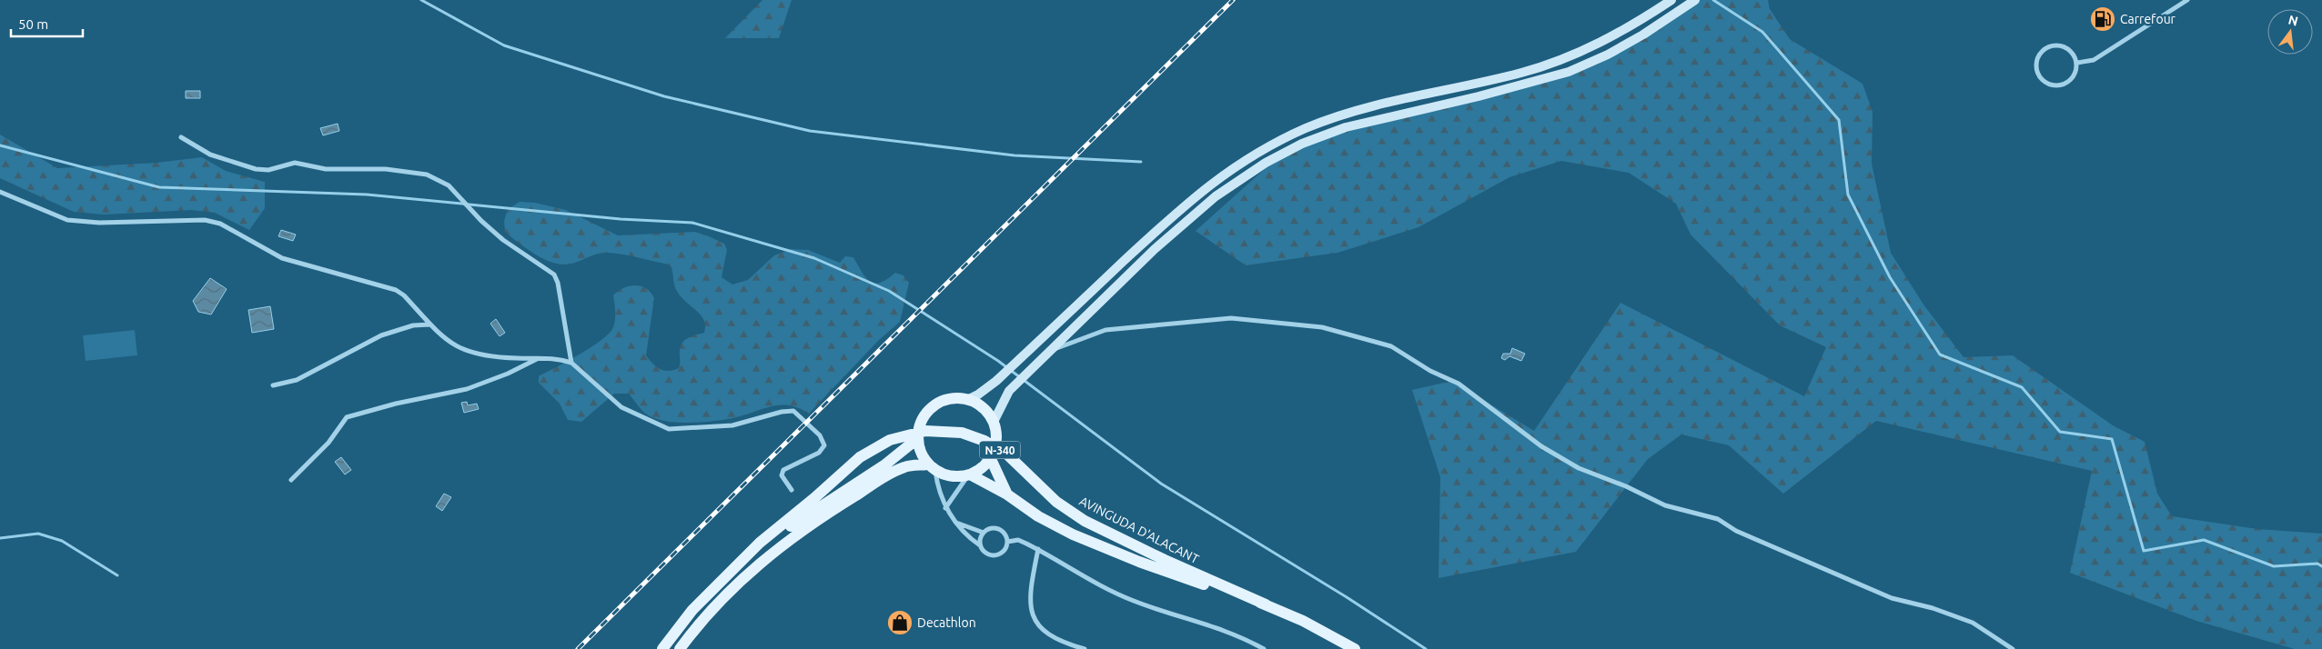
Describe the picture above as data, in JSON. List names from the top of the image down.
{
  "streets": {
    "main road": ["N-340", "AVINGUDA D'ALACANT"]
  },
  "crossings": [
    ["N-340", "AVINGUDA D'ALACANT"]
  ],
  "places": {
    "fuel station": ["Carrefour"],
    "shop": ["Decathlon"]
  },
  "scale_bar": "50 m",
  "north": "top"
}
